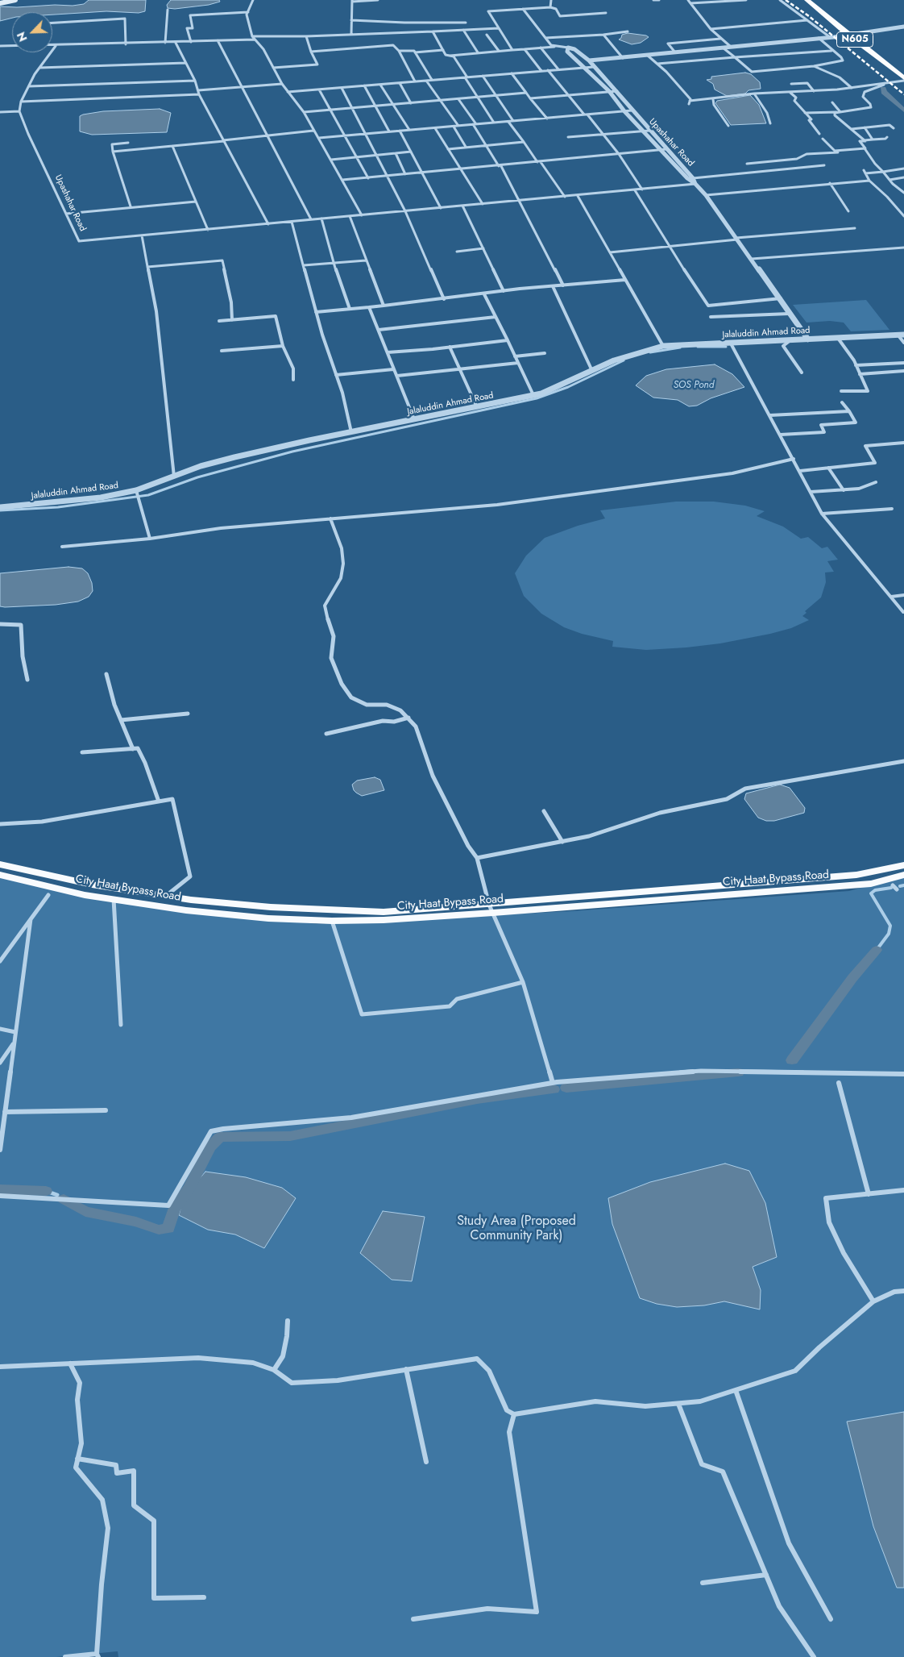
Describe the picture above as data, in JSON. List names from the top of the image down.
{
  "streets": {
    "highway": ["N605"],
    "main road": ["City Haat Bypass Road"],
    "street": ["Upashahar Road", "Jalaluddin Ahmad Road"]
  },
  "water": ["SOS Pond"],
  "parks": ["Study Area (Proposed Community Park)"],
  "north": "bottom left"
}
